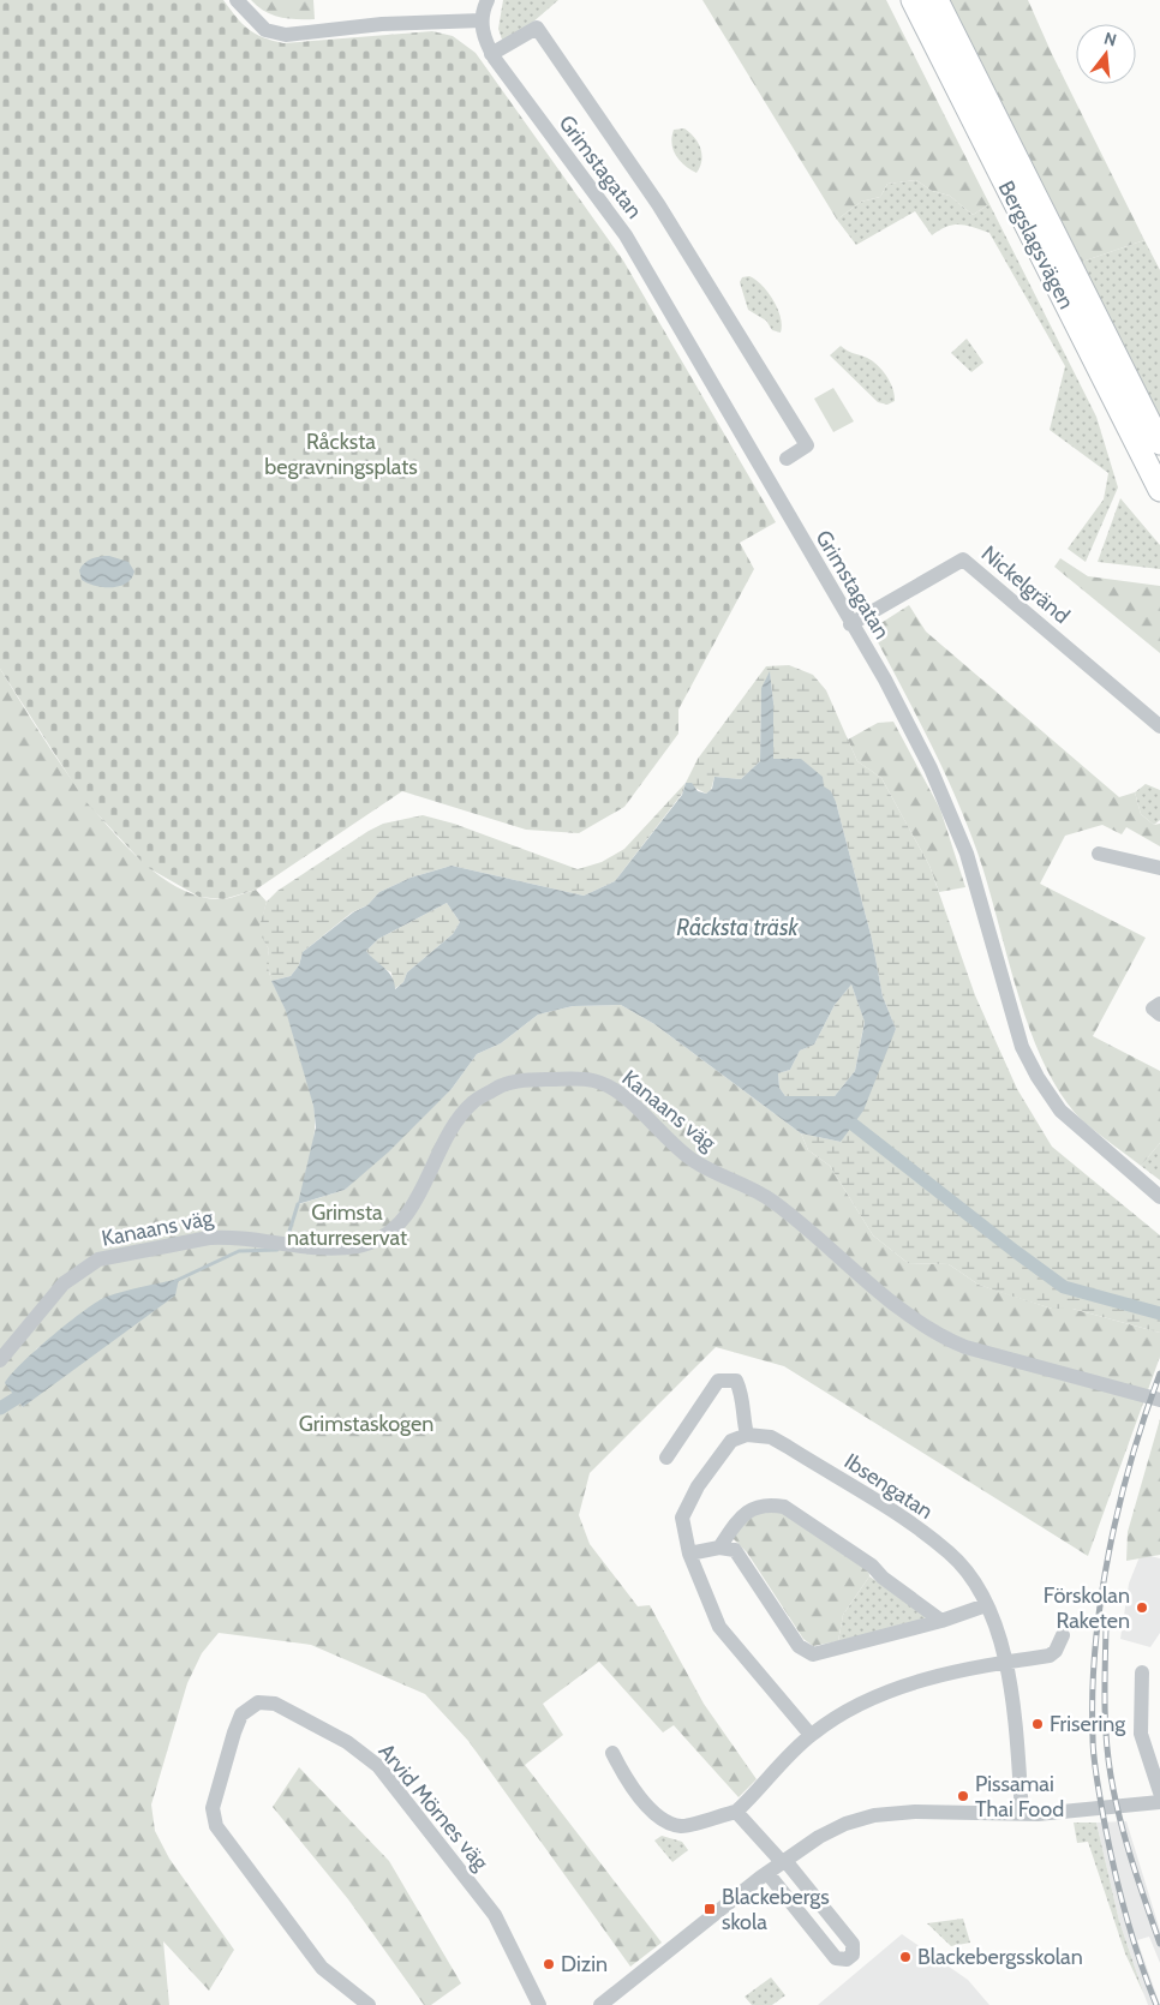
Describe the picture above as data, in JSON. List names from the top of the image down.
{
  "streets": {
    "main road": ["Bergslagsvägen"],
    "street": [
      "Grimstagatan",
      "Nickelgränd",
      "Kanaans väg",
      "Ibsengatan",
      "Arvid Mörnes väg"
    ]
  },
  "crossings": [
    ["Grimstagatan", "Nickelgränd"]
  ],
  "water": ["Råcksta träsk"],
  "parks": ["Råcksta begravningsplats", "Grimsta naturreservat", "Grimstaskogen"],
  "places": {
    "other": [
      "Förskolan Raketen",
      "Frisering",
      "Pissamai Thai Food",
      "Blackebergsskolan",
      "Dizin"
    ],
    "transit": ["Blackebergs skola"]
  },
  "north": "top"
}
